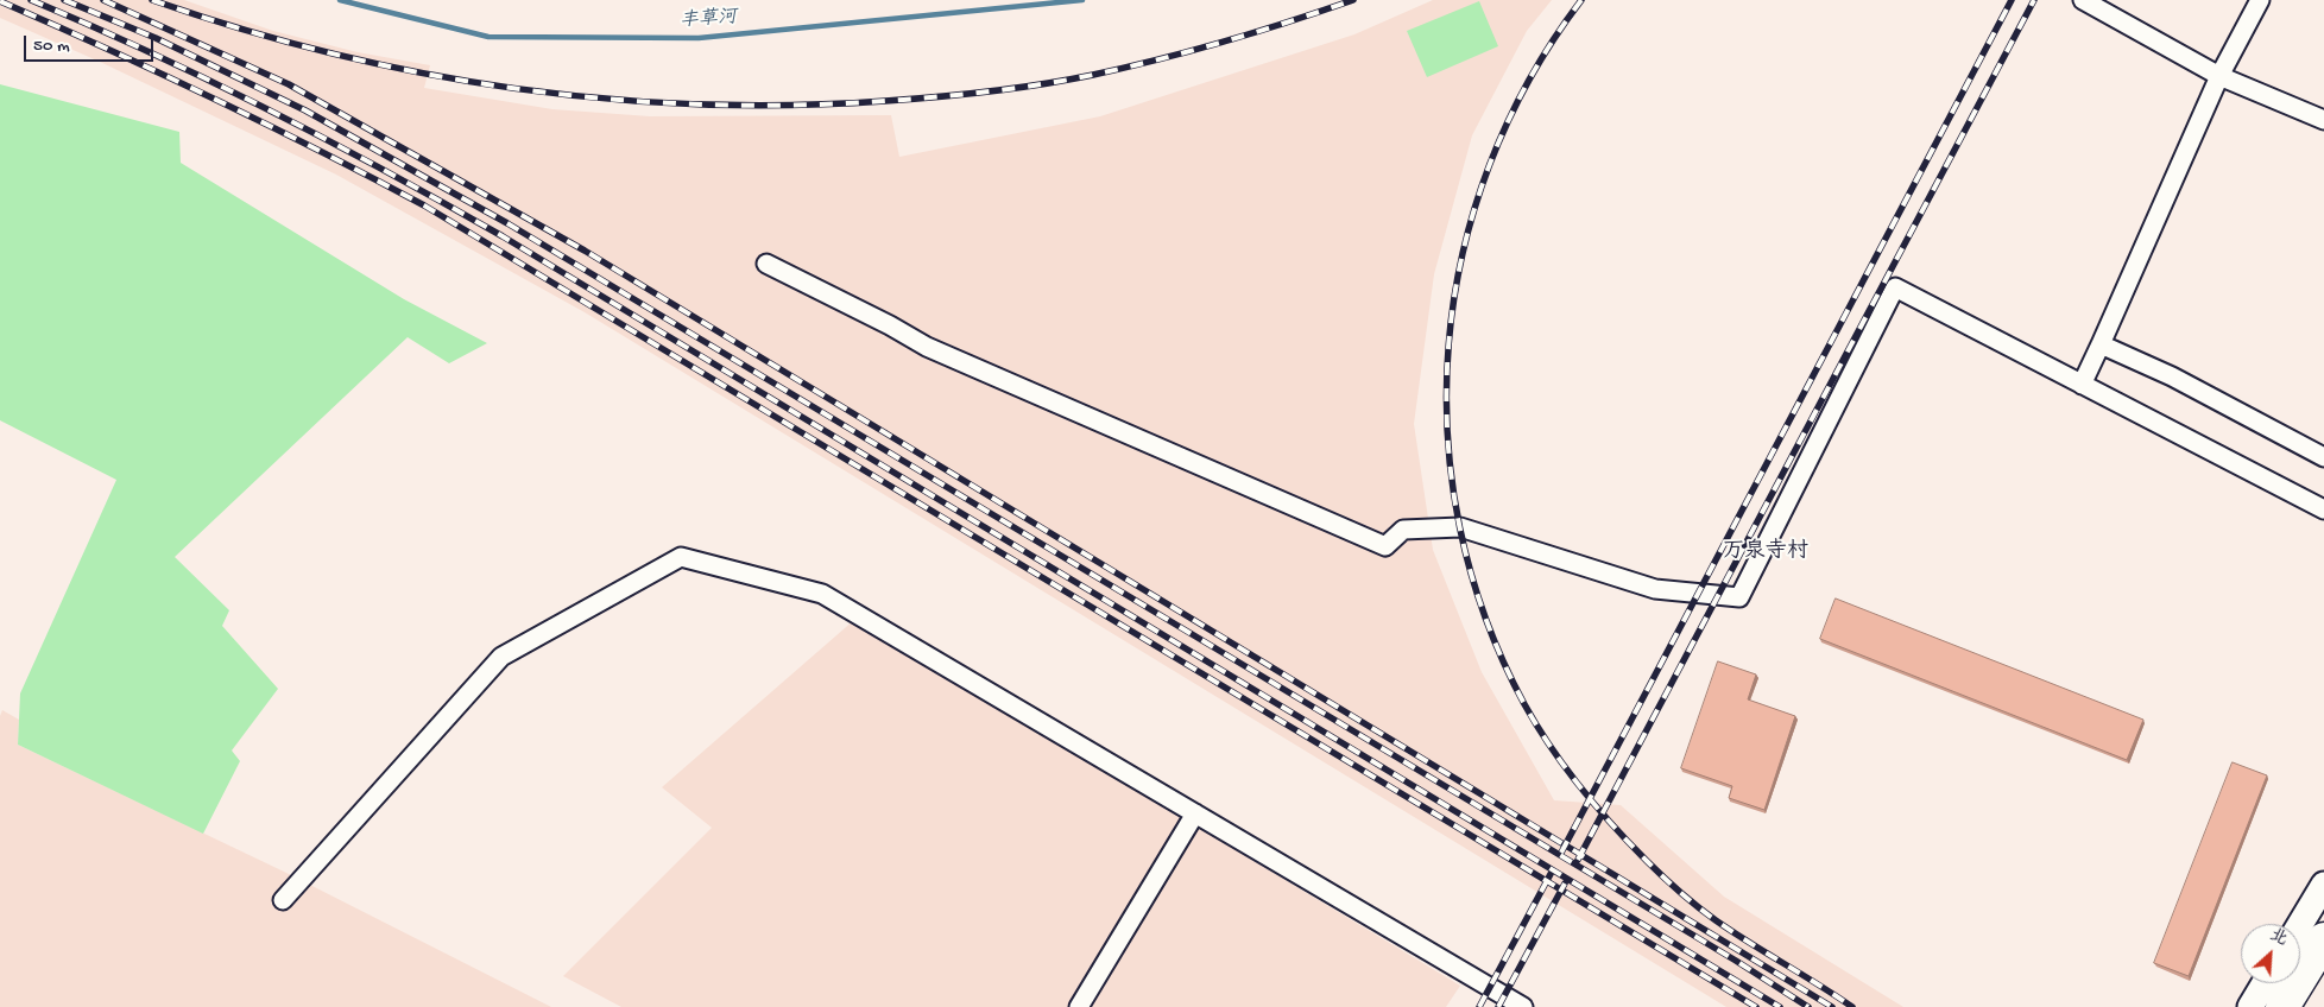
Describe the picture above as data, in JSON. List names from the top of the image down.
{
  "districts": ["万泉寺村"],
  "water": ["丰草河"],
  "scale_bar": "50 m",
  "north": "top right"
}
